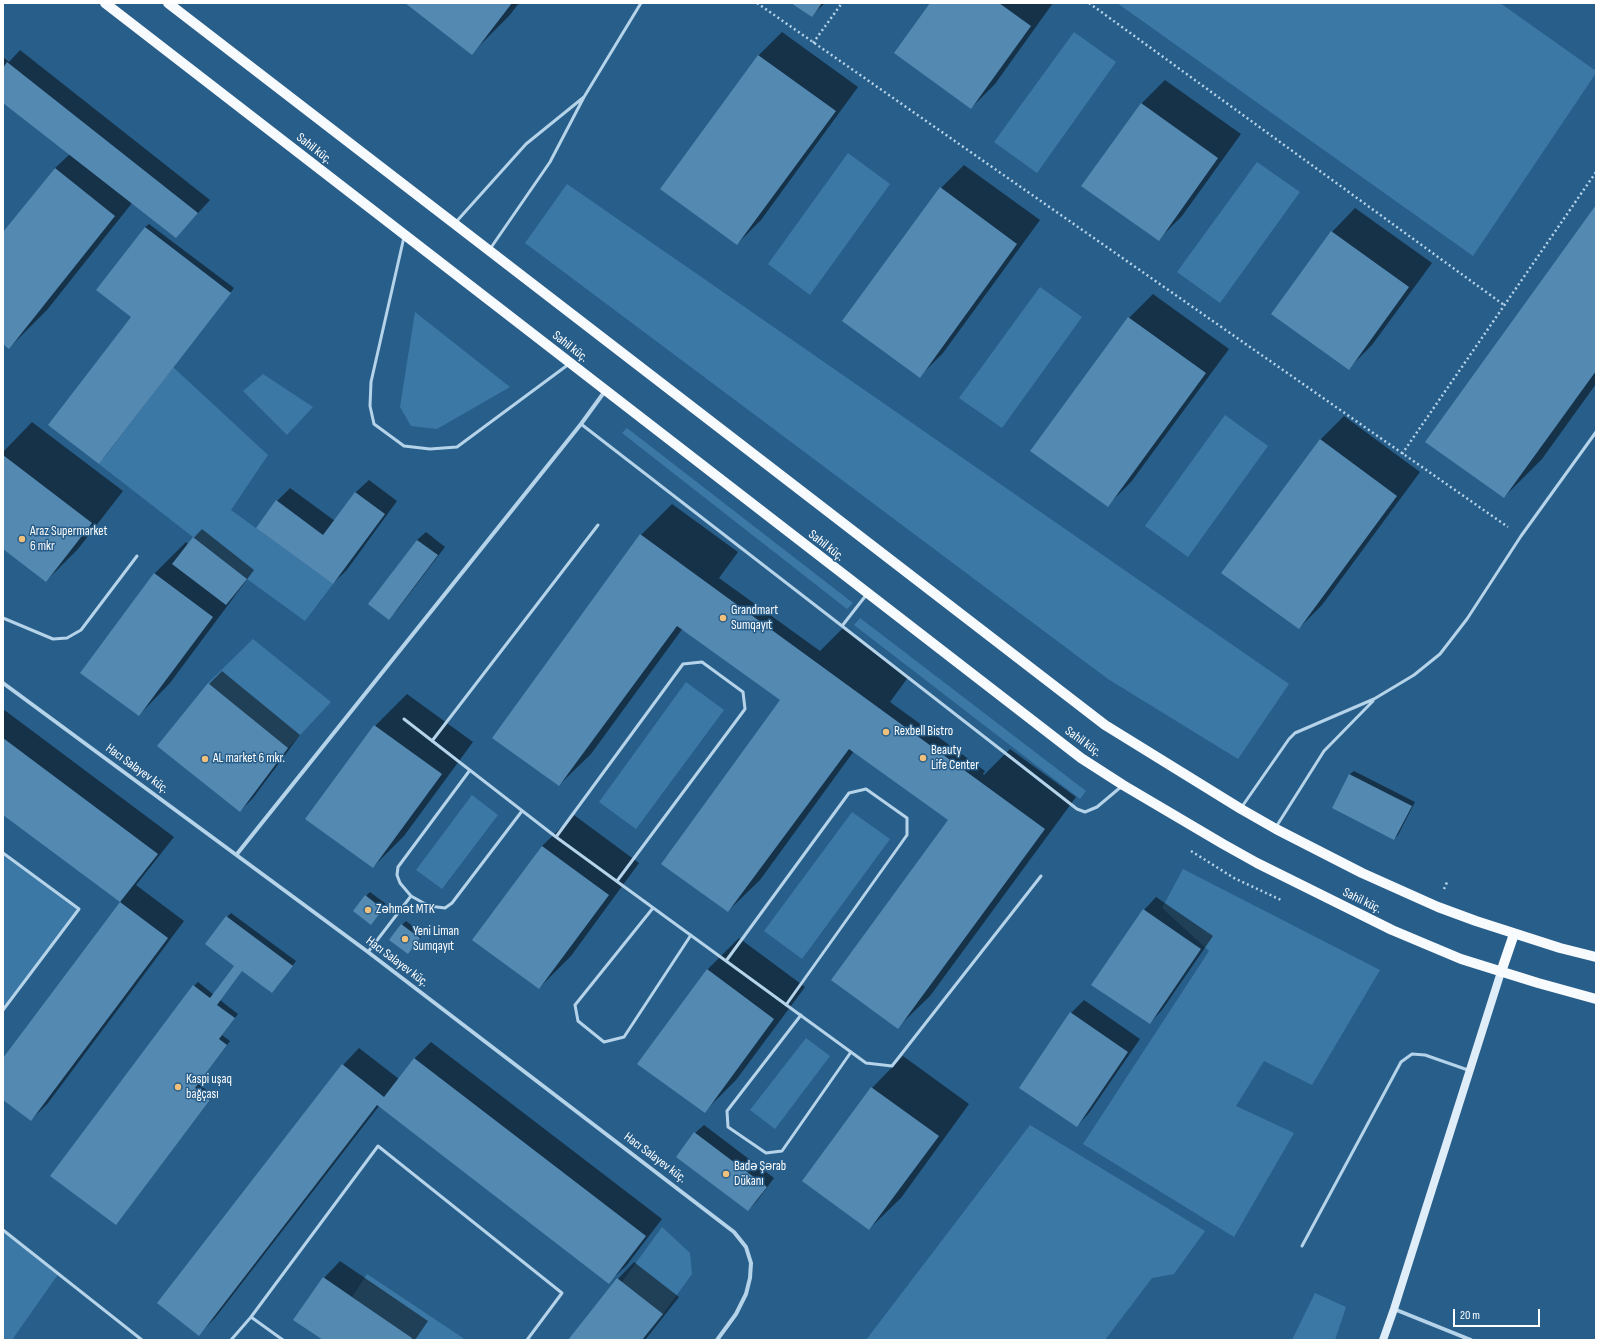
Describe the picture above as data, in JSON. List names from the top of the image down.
{
  "streets": {
    "main road": ["Sahil küç."],
    "street": ["Hacı Salayev küç."]
  },
  "places": [
    "Araz Supermarket 6 mkr",
    "Grandmart Sumqayıt",
    "Rexbell Bistro",
    "Beauty Life Center",
    "AL market 6 mkr.",
    "Zəhmət MTK",
    "Yeni Liman Sumqayıt",
    "Kaspi uşaq bağçası",
    "Badә Şәrab Dükanı"
  ],
  "scale_bar": "20 m"
}
